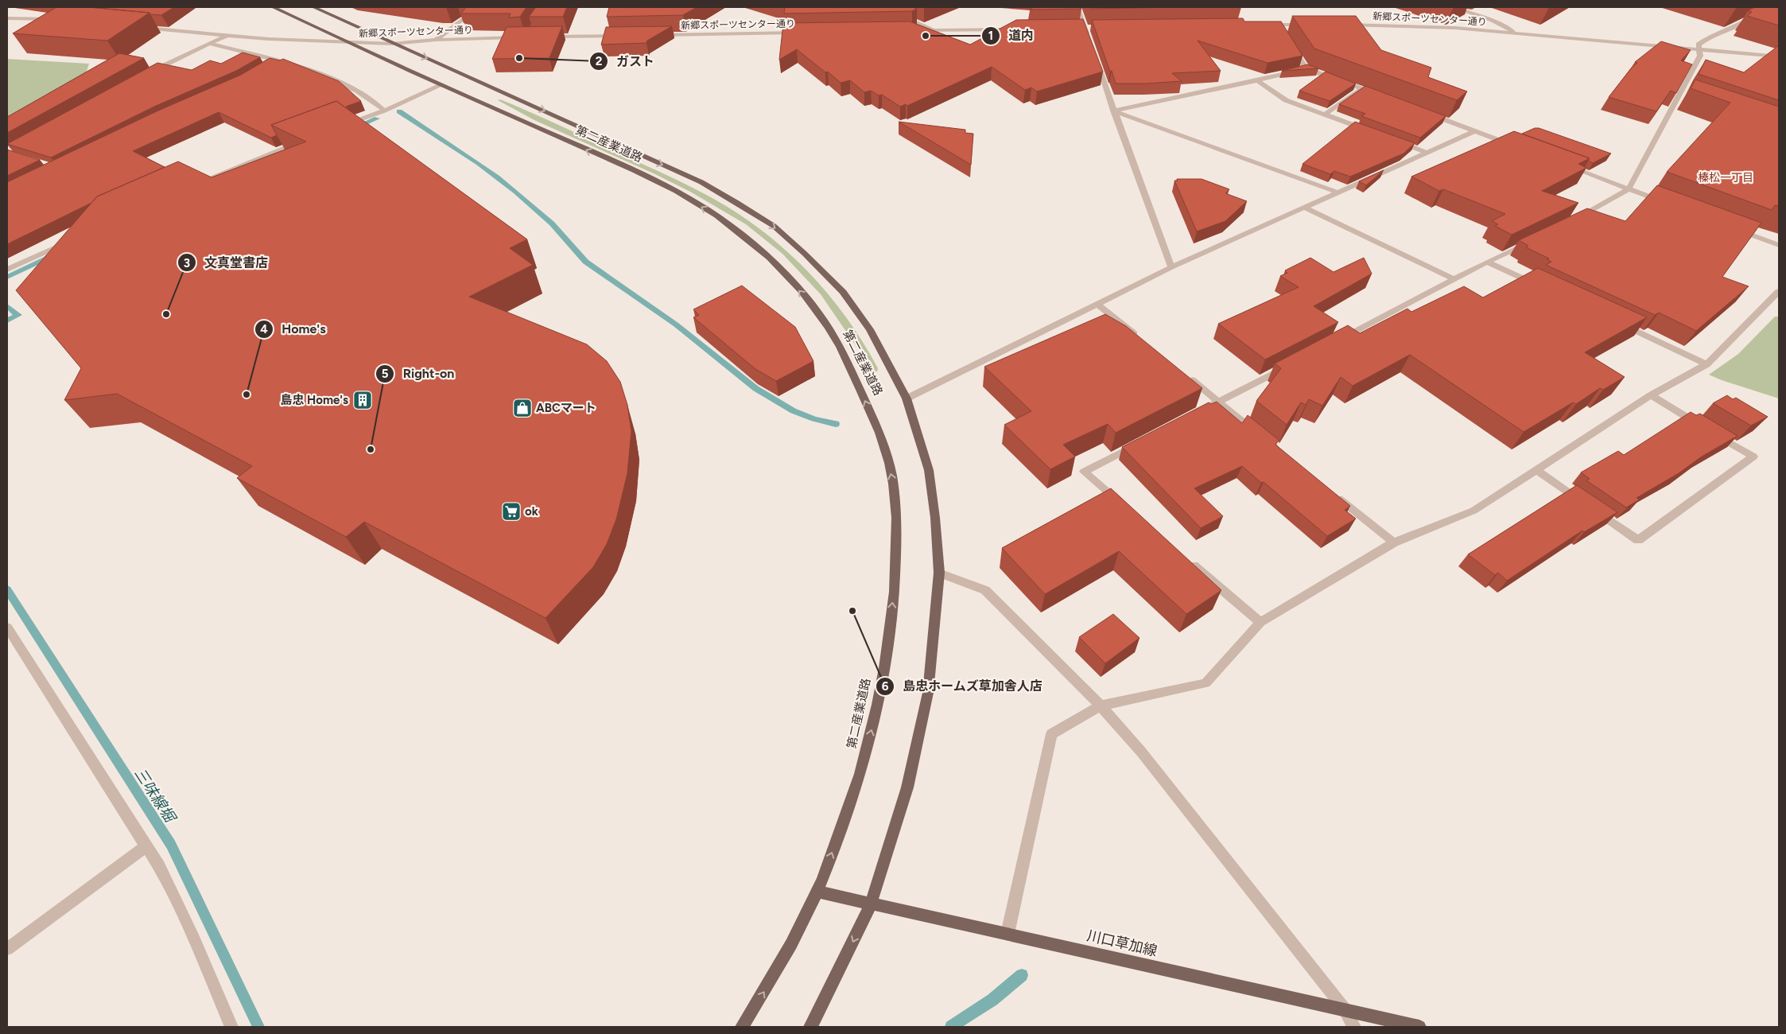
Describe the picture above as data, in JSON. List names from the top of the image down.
{
  "streets": {
    "main road": ["第二産業道路", "川口草加線"],
    "street": ["新郷スポーツセンター通り"]
  },
  "crossings": [
    ["新郷スポーツセンター通り", "第二産業道路"],
    ["第二産業道路", "川口草加線"]
  ],
  "districts": ["榛松一丁目"],
  "water": ["三味線堀"],
  "places": {
    "other": [
      "道内",
      "ガスト",
      "文真堂書店",
      "Home's",
      "Right-on",
      "島忠ホームズ草加舎人店"
    ],
    "building": ["島忠 Home's"],
    "shop": ["ABCマート"],
    "supermarket": ["ok"]
  }
}
